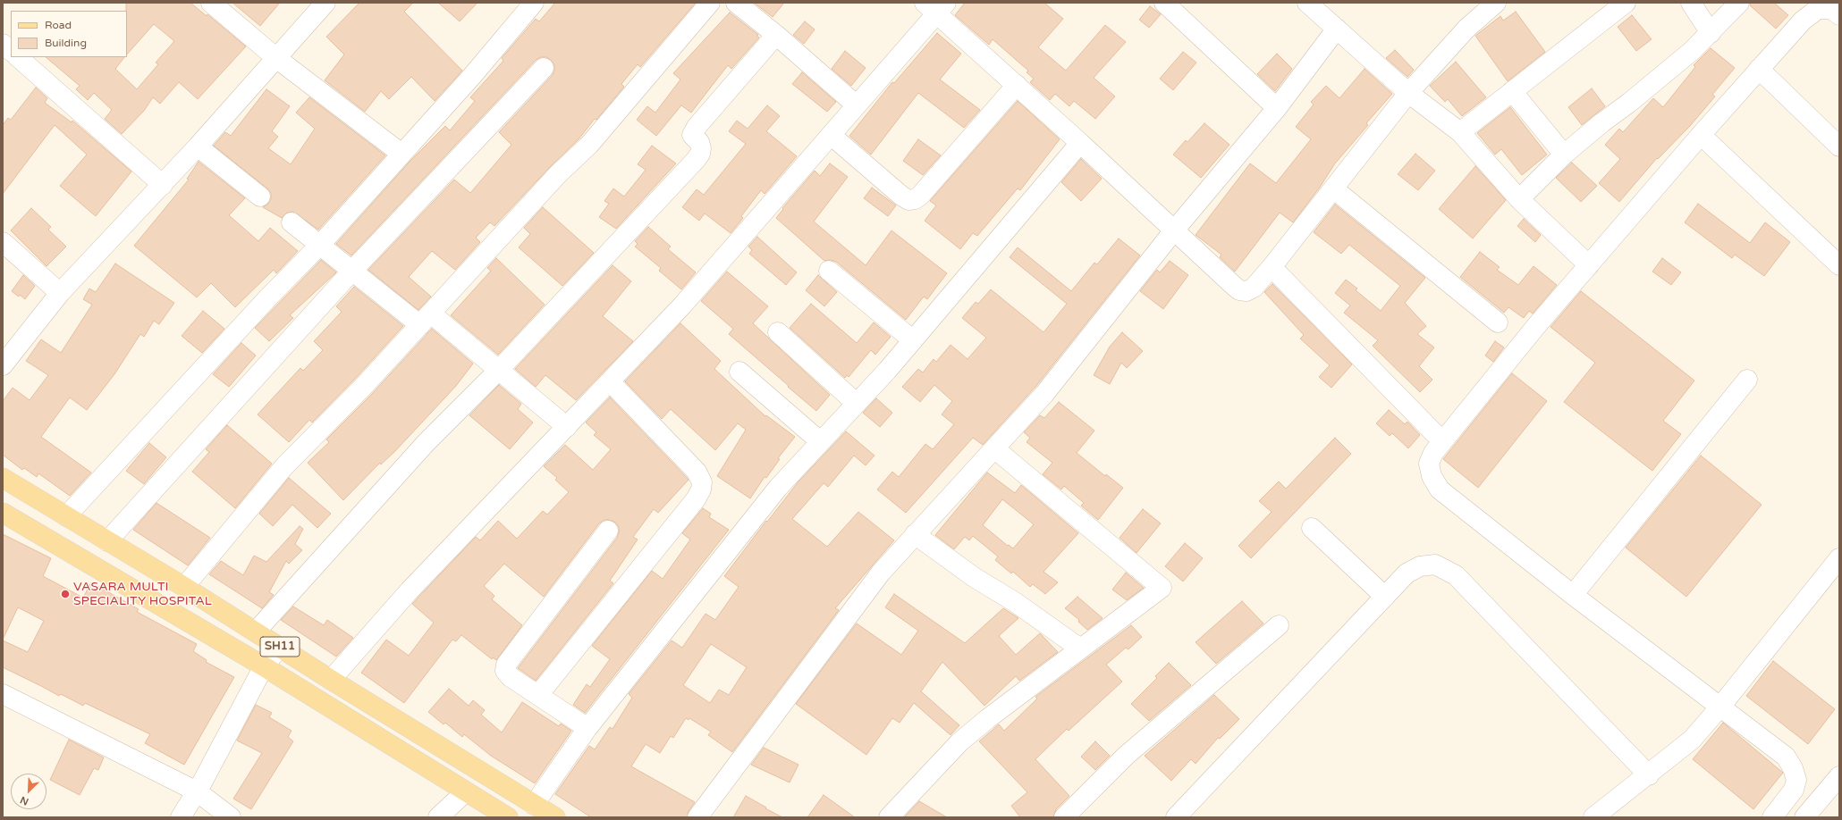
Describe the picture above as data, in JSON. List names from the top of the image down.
{
  "streets": {
    "main road": ["SH11"]
  },
  "places": ["VASARA MULTI SPECIALITY HOSPITAL"],
  "legend": ["Road", "Building"],
  "north": "bottom left"
}
